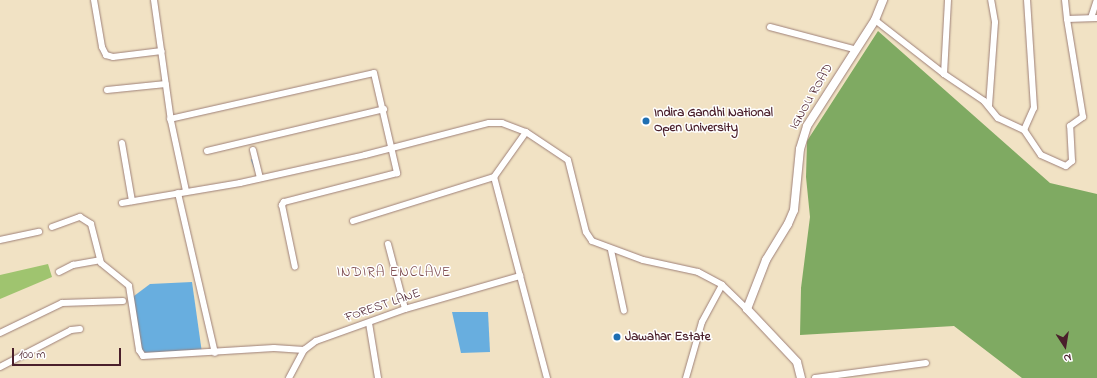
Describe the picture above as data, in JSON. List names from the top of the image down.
{
  "streets": {
    "street": ["IGNOU ROAD", "FOREST LANE"]
  },
  "districts": ["INDIRA ENCLAVE"],
  "places": ["Indira Gandhi National Open University", "Jawahar Estate"],
  "scale_bar": "100 m",
  "north": "bottom"
}
